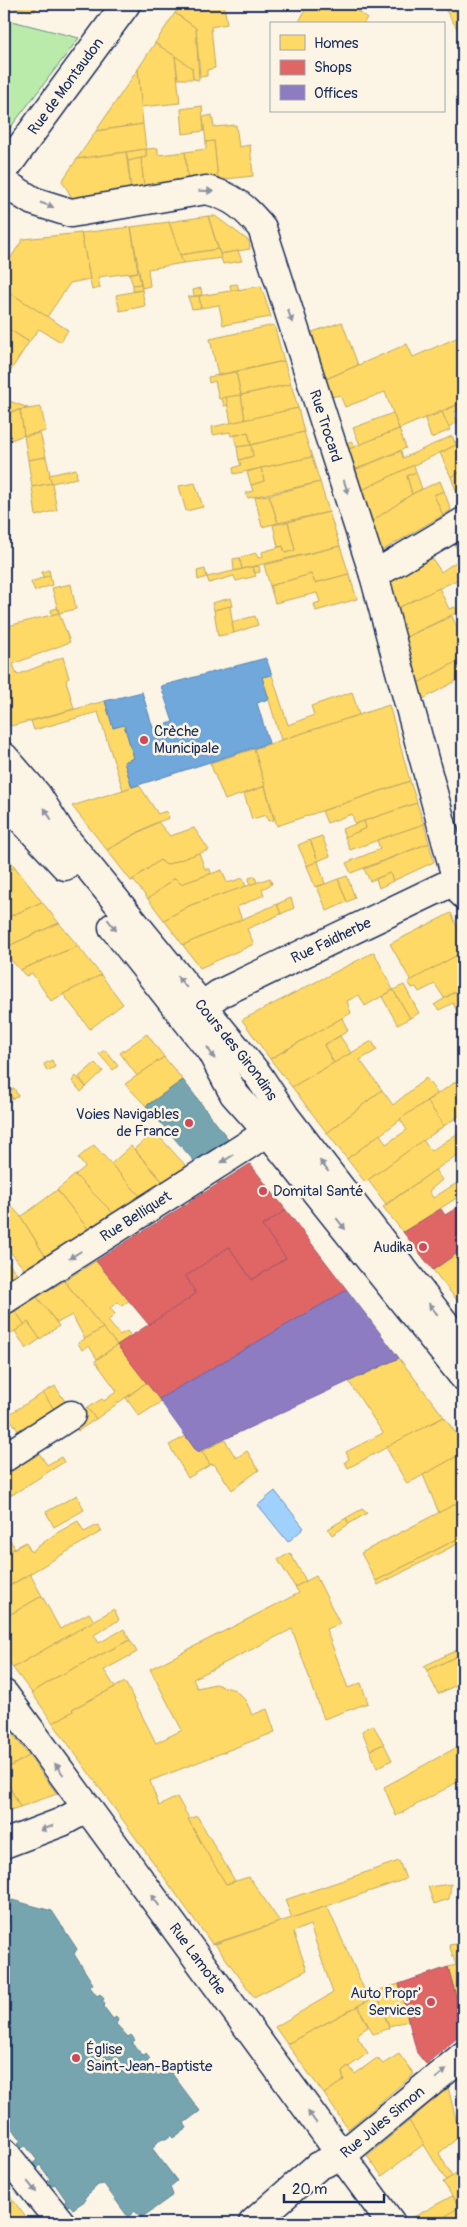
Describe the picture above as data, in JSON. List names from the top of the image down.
{
  "streets": {
    "street": [
      "Rue de Montaudon",
      "Rue Trocard",
      "Rue Faidherbe",
      "Cours des Girondins",
      "Rue Belliquet",
      "Rue Lamothe",
      "Rue Jules Simon"
    ]
  },
  "crossings": [
    ["Rue Trocard", "Rue Faidherbe"],
    ["Rue Faidherbe", "Cours des Girondins"],
    ["Cours des Girondins", "Rue Belliquet"],
    ["Rue Lamothe", "Rue Jules Simon"]
  ],
  "one_way": [
    "Rue Trocard",
    "Rue Belliquet",
    "Rue Lamothe",
    "Rue Jules Simon"
  ],
  "places": [
    "Crèche Municipale",
    "Voies Navigables de France",
    "Domital Santé",
    "Audika",
    "Auto Propr' Services",
    "Église Saint-Jean-Baptiste"
  ],
  "legend": ["Homes", "Shops", "Offices"],
  "scale_bar": "20 m"
}
